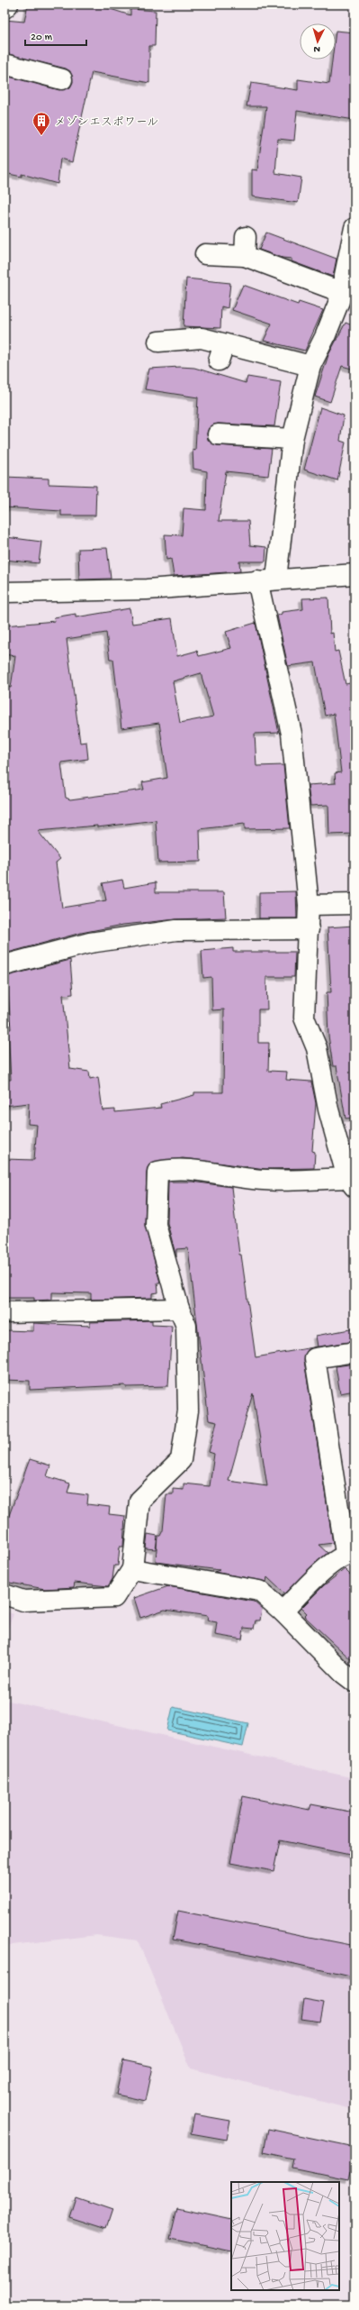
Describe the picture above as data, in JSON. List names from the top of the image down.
{
  "places": {
    "building": ["メゾンエスポワール"]
  },
  "scale_bar": "20 m",
  "north": "bottom"
}
